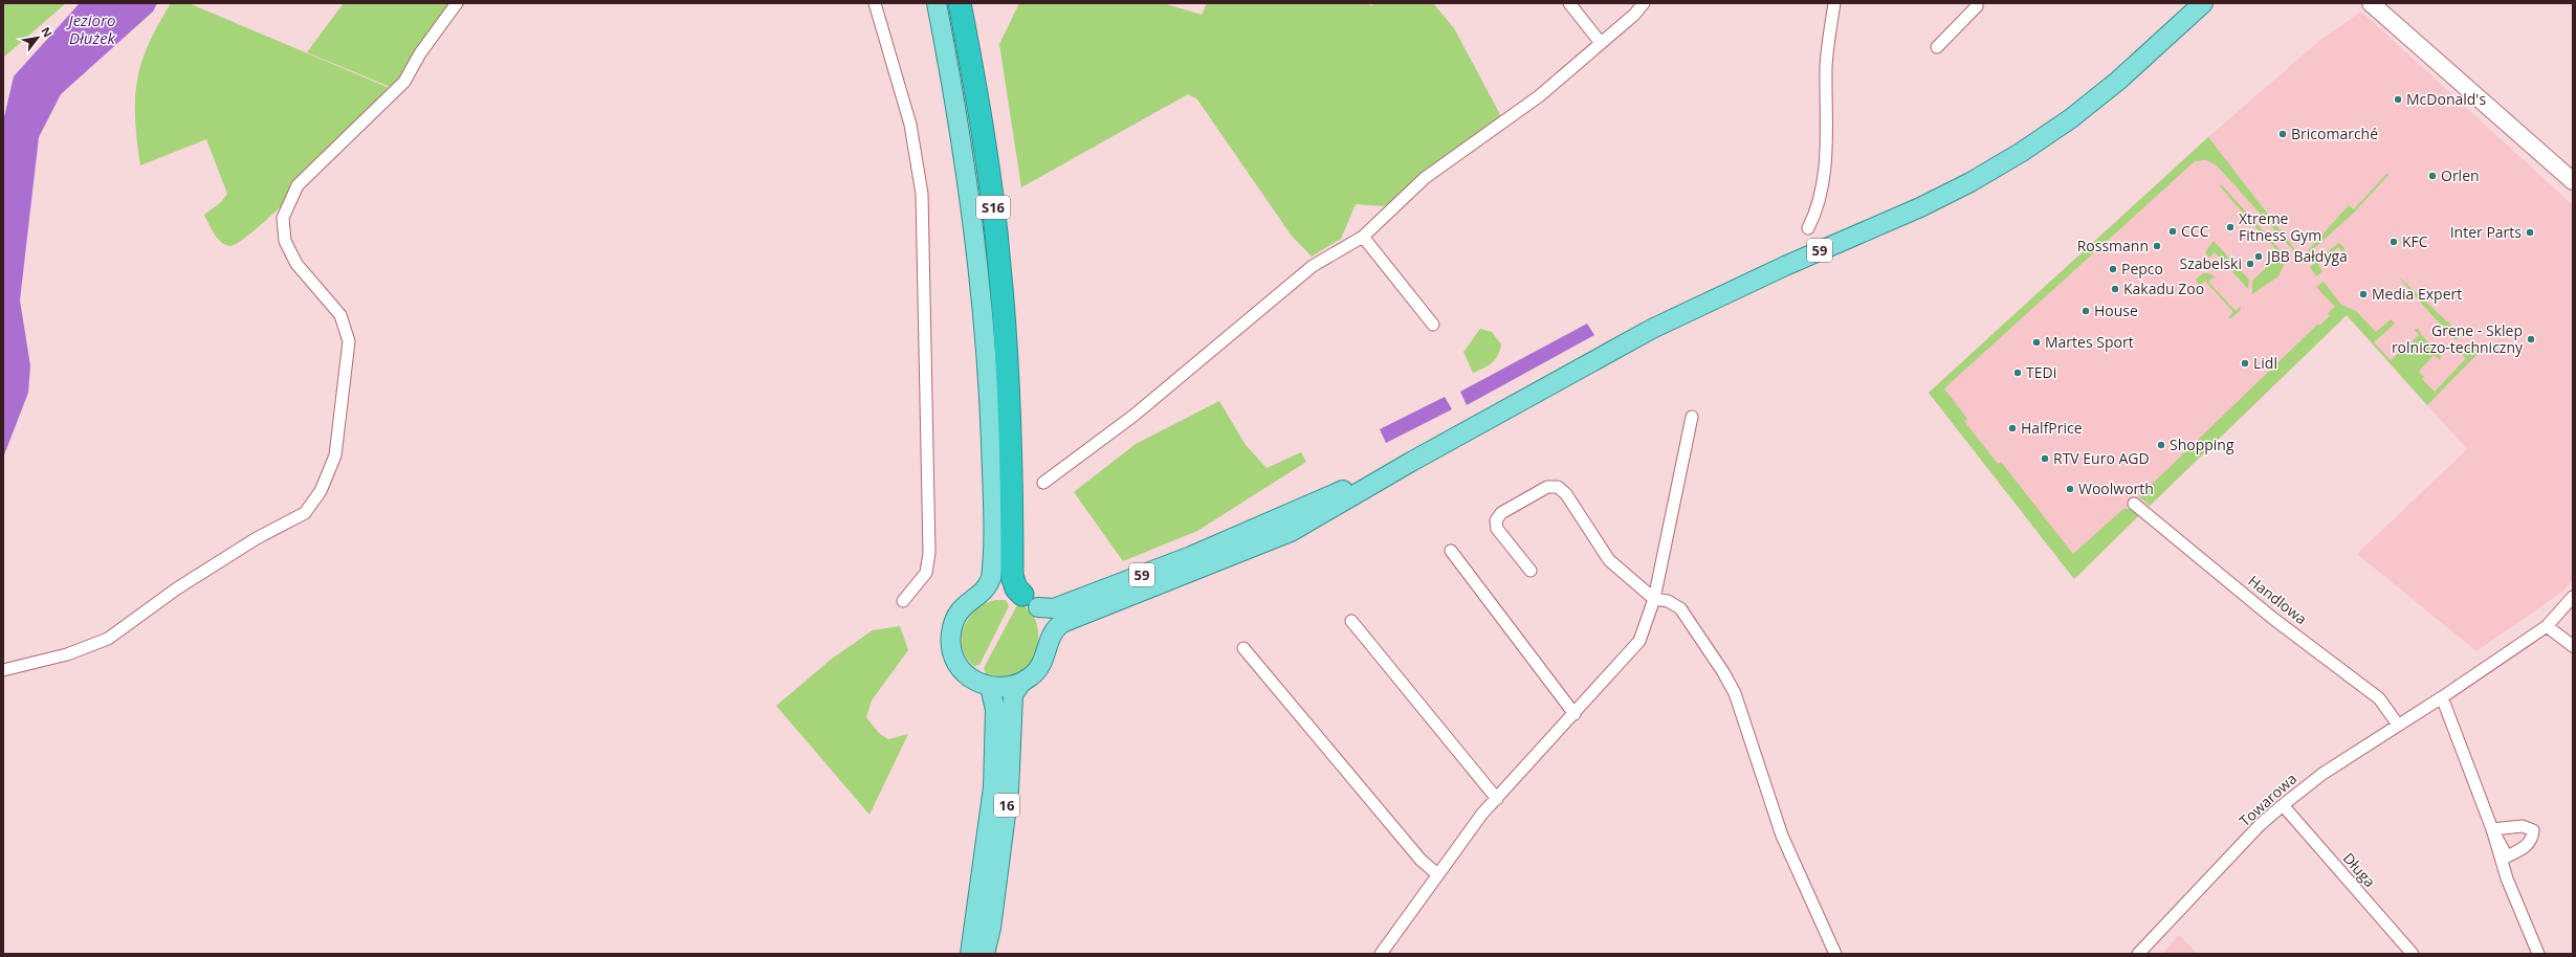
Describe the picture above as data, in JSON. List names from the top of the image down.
{
  "streets": {
    "highway": ["S16"],
    "main road": ["59", "16"],
    "street": ["Handlowa", "Towarowa", "Długa"]
  },
  "crossings": [
    ["S16", "59"],
    ["S16", "16"],
    ["59", "16"],
    ["Handlowa", "Towarowa"],
    ["Towarowa", "Długa"]
  ],
  "water": ["Jezioro Dłużek"],
  "places": [
    "McDonald's",
    "Bricomarché",
    "Orlen",
    "Xtreme Fitness Gym",
    "CCC",
    "Inter Parts",
    "KFC",
    "Rossmann",
    "JBB Bałdyga",
    "Szabelski",
    "Pepco",
    "Kakadu Zoo",
    "Media Expert",
    "House",
    "Grene - Sklep rolniczo-techniczny",
    "Martes Sport",
    "Lidl",
    "TEDi",
    "HalfPrice",
    "Shopping",
    "RTV Euro AGD",
    "Woolworth"
  ],
  "north": "top right"
}
